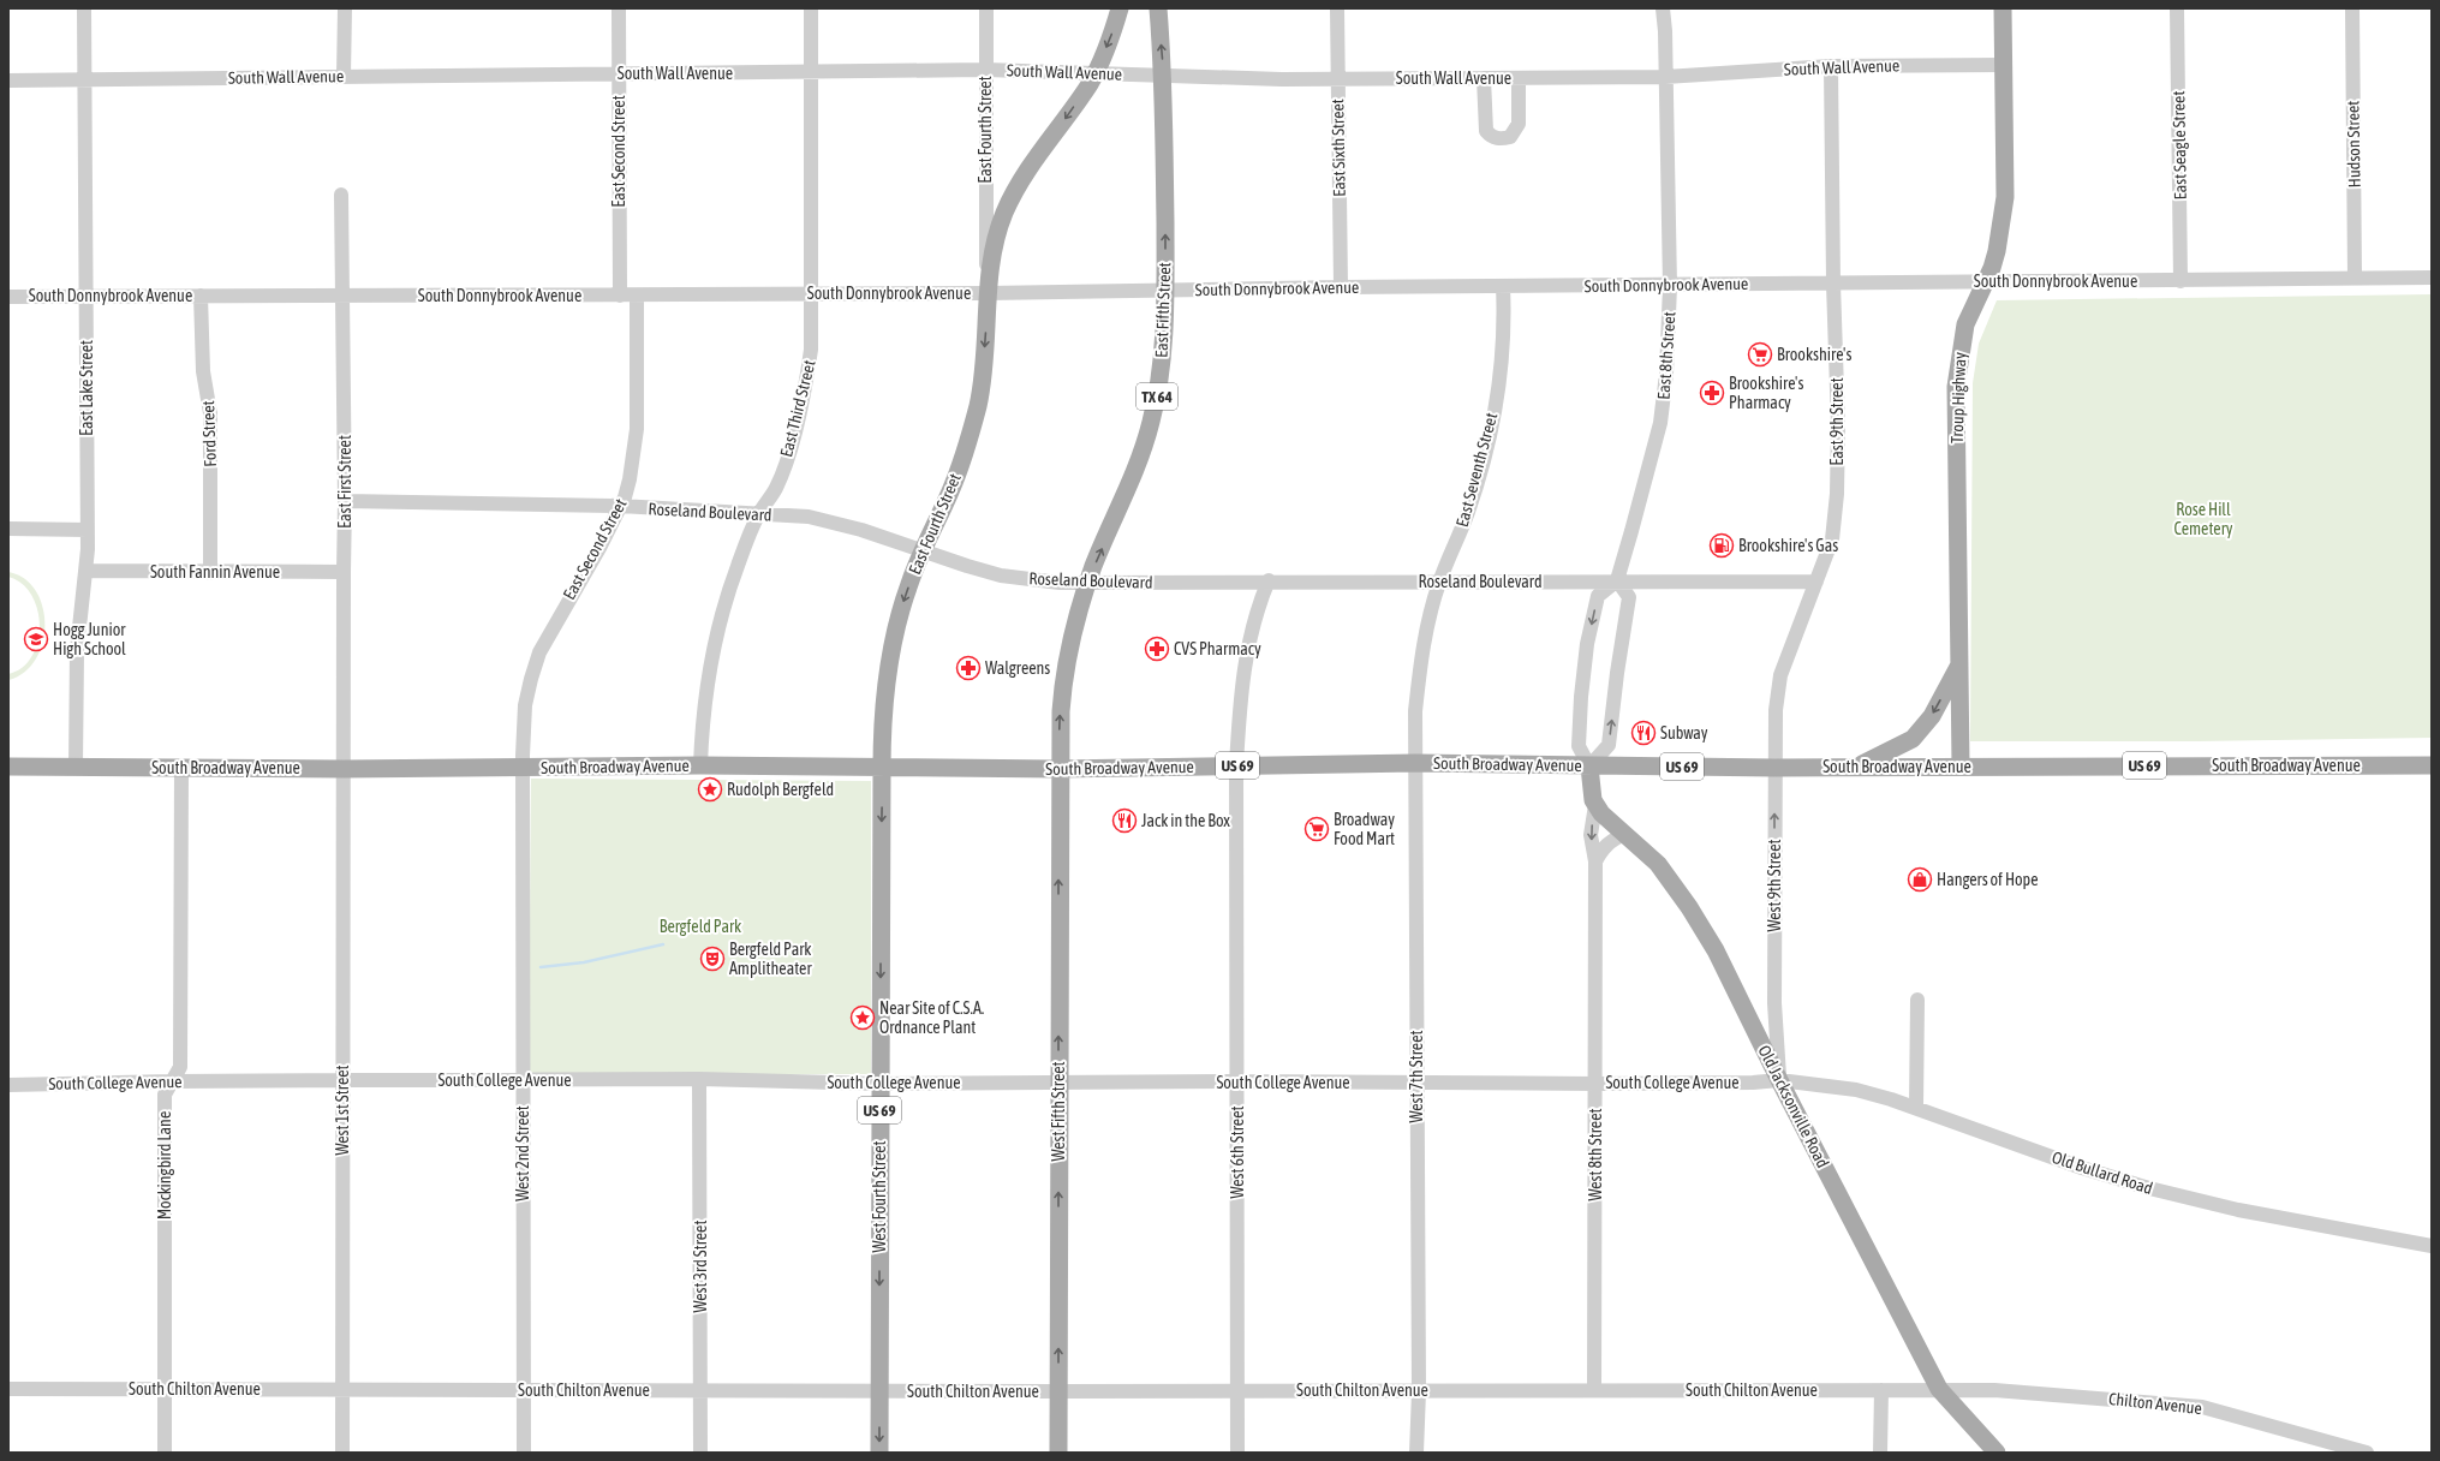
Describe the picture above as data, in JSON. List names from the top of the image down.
{
  "streets": {
    "main road": [
      "East Fourth Street",
      "East Fifth Street",
      "TX 64",
      "Troup Highway",
      "South Broadway Avenue",
      "US 69",
      "Old Jacksonville Road",
      "West Fifth Street",
      "West Fourth Street"
    ],
    "street": [
      "South Wall Avenue",
      "Hudson Street",
      "East Seagle Street",
      "East Sixth Street",
      "East Second Street",
      "South Donnybrook Avenue",
      "East 8th Street",
      "East Lake Street",
      "East Third Street",
      "East 9th Street",
      "Ford Street",
      "East Seventh Street",
      "East First Street",
      "Roseland Boulevard",
      "South Fannin Avenue",
      "West 9th Street",
      "West 7th Street",
      "South College Avenue",
      "West 1st Street",
      "West 6th Street",
      "West 2nd Street",
      "West 8th Street",
      "Mockingbird Lane",
      "Old Bullard Road",
      "West 3rd Street",
      "South Chilton Avenue",
      "Chilton Avenue"
    ]
  },
  "crossings": [
    ["South Wall Avenue", "East Fourth Street"],
    ["South Wall Avenue", "East Sixth Street"],
    ["South Wall Avenue", "East Second Street"],
    ["South Wall Avenue", "East Fifth Street"],
    ["South Wall Avenue", "East 8th Street"],
    ["South Wall Avenue", "East Lake Street"],
    ["South Wall Avenue", "Troup Highway"],
    ["South Wall Avenue", "East Third Street"],
    ["South Wall Avenue", "East 9th Street"],
    ["East Fourth Street", "South Donnybrook Avenue"],
    ["East Fourth Street", "Roseland Boulevard"],
    ["East Fourth Street", "South Broadway Avenue"],
    ["East Fourth Street", "West Fourth Street"],
    ["Hudson Street", "South Donnybrook Avenue"],
    ["East Seagle Street", "South Donnybrook Avenue"],
    ["East Sixth Street", "South Donnybrook Avenue"],
    ["East Second Street", "South Donnybrook Avenue"],
    ["East Second Street", "Roseland Boulevard"],
    ["East Second Street", "South Broadway Avenue"],
    ["East Second Street", "West 2nd Street"],
    ["South Donnybrook Avenue", "East Fifth Street"],
    ["South Donnybrook Avenue", "East 8th Street"],
    ["South Donnybrook Avenue", "East Lake Street"],
    ["South Donnybrook Avenue", "Troup Highway"],
    ["South Donnybrook Avenue", "East Third Street"],
    ["South Donnybrook Avenue", "East 9th Street"],
    ["South Donnybrook Avenue", "Ford Street"],
    ["South Donnybrook Avenue", "East Seventh Street"],
    ["South Donnybrook Avenue", "East First Street"],
    ["East Fifth Street", "Roseland Boulevard"],
    ["East Fifth Street", "South Broadway Avenue"],
    ["East Fifth Street", "West Fifth Street"],
    ["East 8th Street", "Roseland Boulevard"],
    ["East Lake Street", "South Fannin Avenue"],
    ["East Lake Street", "South Broadway Avenue"],
    ["Troup Highway", "South Broadway Avenue"],
    ["East Third Street", "Roseland Boulevard"],
    ["East Third Street", "South Broadway Avenue"],
    ["East 9th Street", "Roseland Boulevard"],
    ["East 9th Street", "South Broadway Avenue"],
    ["East 9th Street", "West 9th Street"],
    ["Ford Street", "South Fannin Avenue"],
    ["East Seventh Street", "Roseland Boulevard"],
    ["East Seventh Street", "South Broadway Avenue"],
    ["East Seventh Street", "West 7th Street"],
    ["East First Street", "Roseland Boulevard"],
    ["East First Street", "South Fannin Avenue"],
    ["East First Street", "South Broadway Avenue"],
    ["East First Street", "West 1st Street"],
    ["Roseland Boulevard", "West 6th Street"],
    ["South Broadway Avenue", "West 9th Street"],
    ["South Broadway Avenue", "West 7th Street"],
    ["South Broadway Avenue", "West 1st Street"],
    ["South Broadway Avenue", "West Fifth Street"],
    ["South Broadway Avenue", "West 6th Street"],
    ["South Broadway Avenue", "West 2nd Street"],
    ["South Broadway Avenue", "Mockingbird Lane"],
    ["South Broadway Avenue", "West Fourth Street"],
    ["West 9th Street", "South College Avenue"],
    ["West 9th Street", "Old Jacksonville Road"],
    ["West 9th Street", "Old Bullard Road"],
    ["West 7th Street", "South College Avenue"],
    ["West 7th Street", "South Chilton Avenue"],
    ["South College Avenue", "Old Jacksonville Road"],
    ["South College Avenue", "West 1st Street"],
    ["South College Avenue", "West Fifth Street"],
    ["South College Avenue", "West 6th Street"],
    ["South College Avenue", "West 2nd Street"],
    ["South College Avenue", "West 8th Street"],
    ["South College Avenue", "Mockingbird Lane"],
    ["South College Avenue", "Old Bullard Road"],
    ["South College Avenue", "West Fourth Street"],
    ["South College Avenue", "West 3rd Street"],
    ["Old Jacksonville Road", "West 8th Street"],
    ["Old Jacksonville Road", "Old Bullard Road"],
    ["Old Jacksonville Road", "South Chilton Avenue"],
    ["Old Jacksonville Road", "Chilton Avenue"],
    ["West 1st Street", "South Chilton Avenue"],
    ["West Fifth Street", "South Chilton Avenue"],
    ["West 6th Street", "South Chilton Avenue"],
    ["West 2nd Street", "South Chilton Avenue"],
    ["West 8th Street", "South Chilton Avenue"],
    ["Mockingbird Lane", "South Chilton Avenue"],
    ["West Fourth Street", "South Chilton Avenue"],
    ["West 3rd Street", "South Chilton Avenue"],
    ["South Chilton Avenue", "Chilton Avenue"]
  ],
  "one_way": [
    "East Fifth Street",
    "West 9th Street",
    "West Fifth Street",
    "West Fourth Street"
  ],
  "parks": ["Rose Hill Cemetery", "Bergfeld Park"],
  "places": {
    "supermarket": ["Brookshire's", "Broadway Food Mart"],
    "pharmacy": ["Brookshire's Pharmacy", "CVS Pharmacy", "Walgreens"],
    "fuel station": ["Brookshire's Gas"],
    "school or university": ["Hogg Junior High School"],
    "restaurant": ["Subway", "Jack in the Box"],
    "place": ["Rudolph Bergfeld", "Near Site of C.S.A. Ordnance Plant"],
    "shop": ["Hangers of Hope"],
    "theatre": ["Bergfeld Park Amplitheater"]
  }
}
